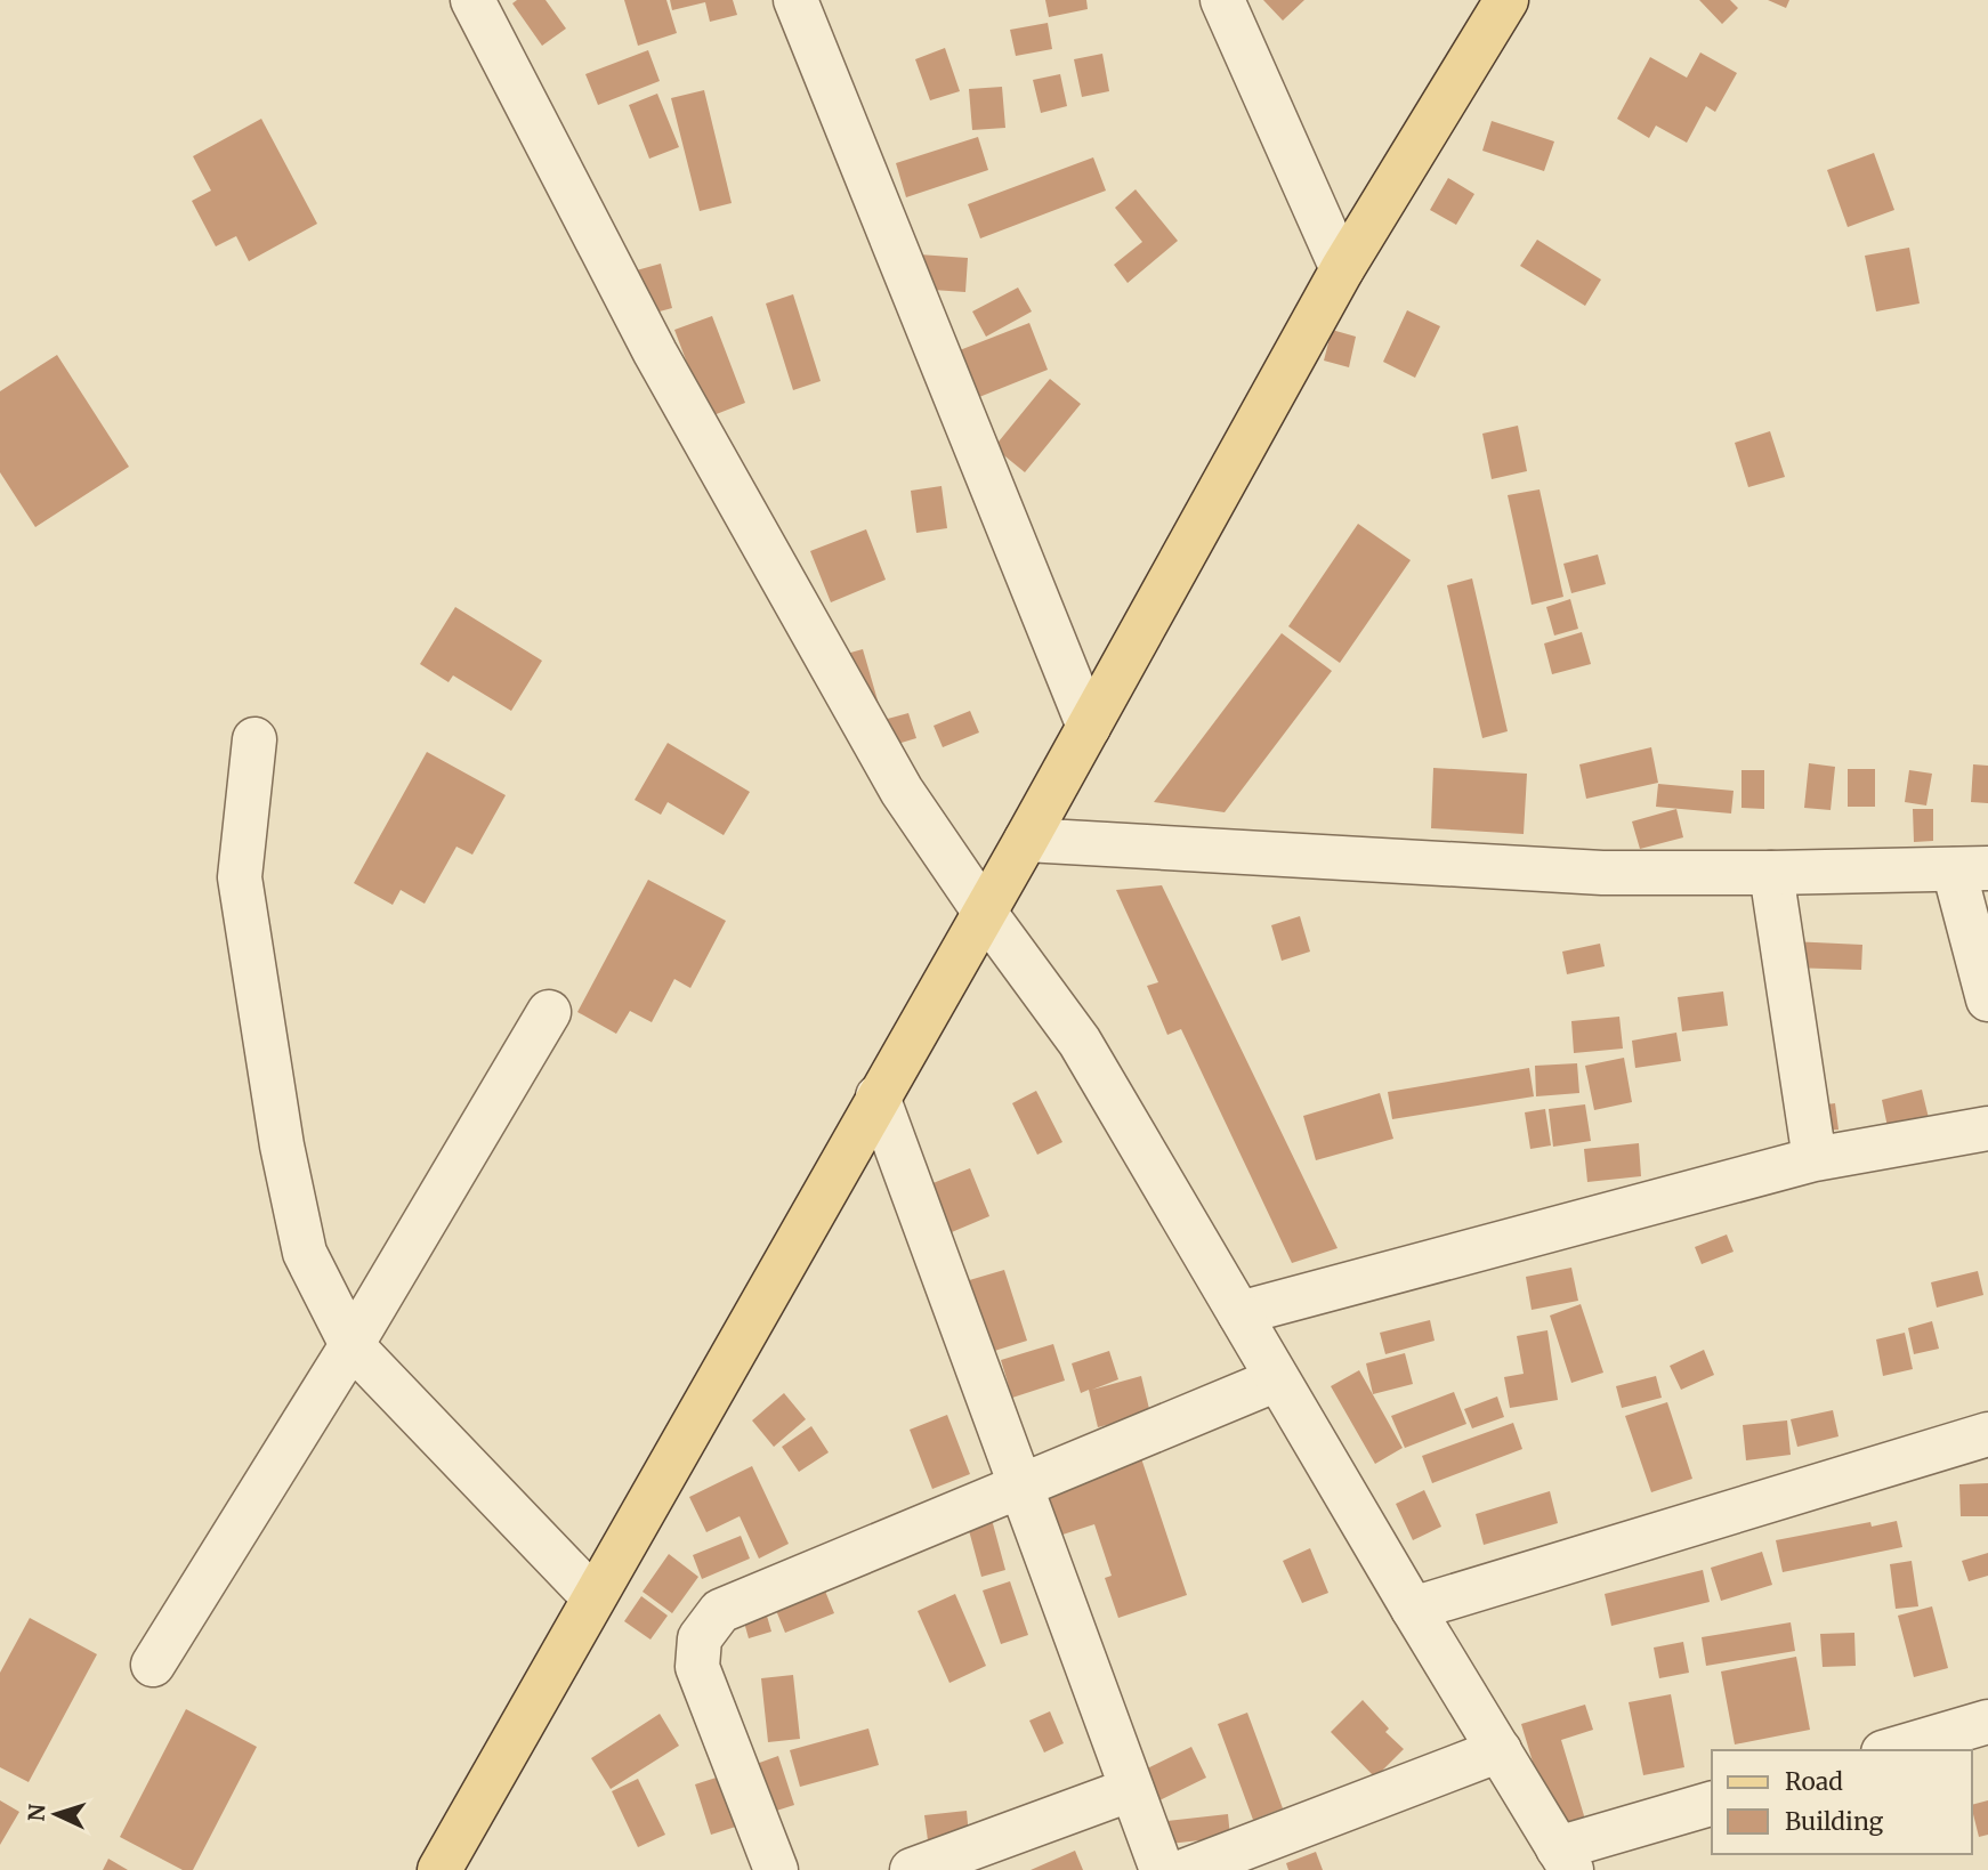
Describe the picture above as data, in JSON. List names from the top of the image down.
{
  "legend": ["Road", "Building"],
  "north": "left"
}
